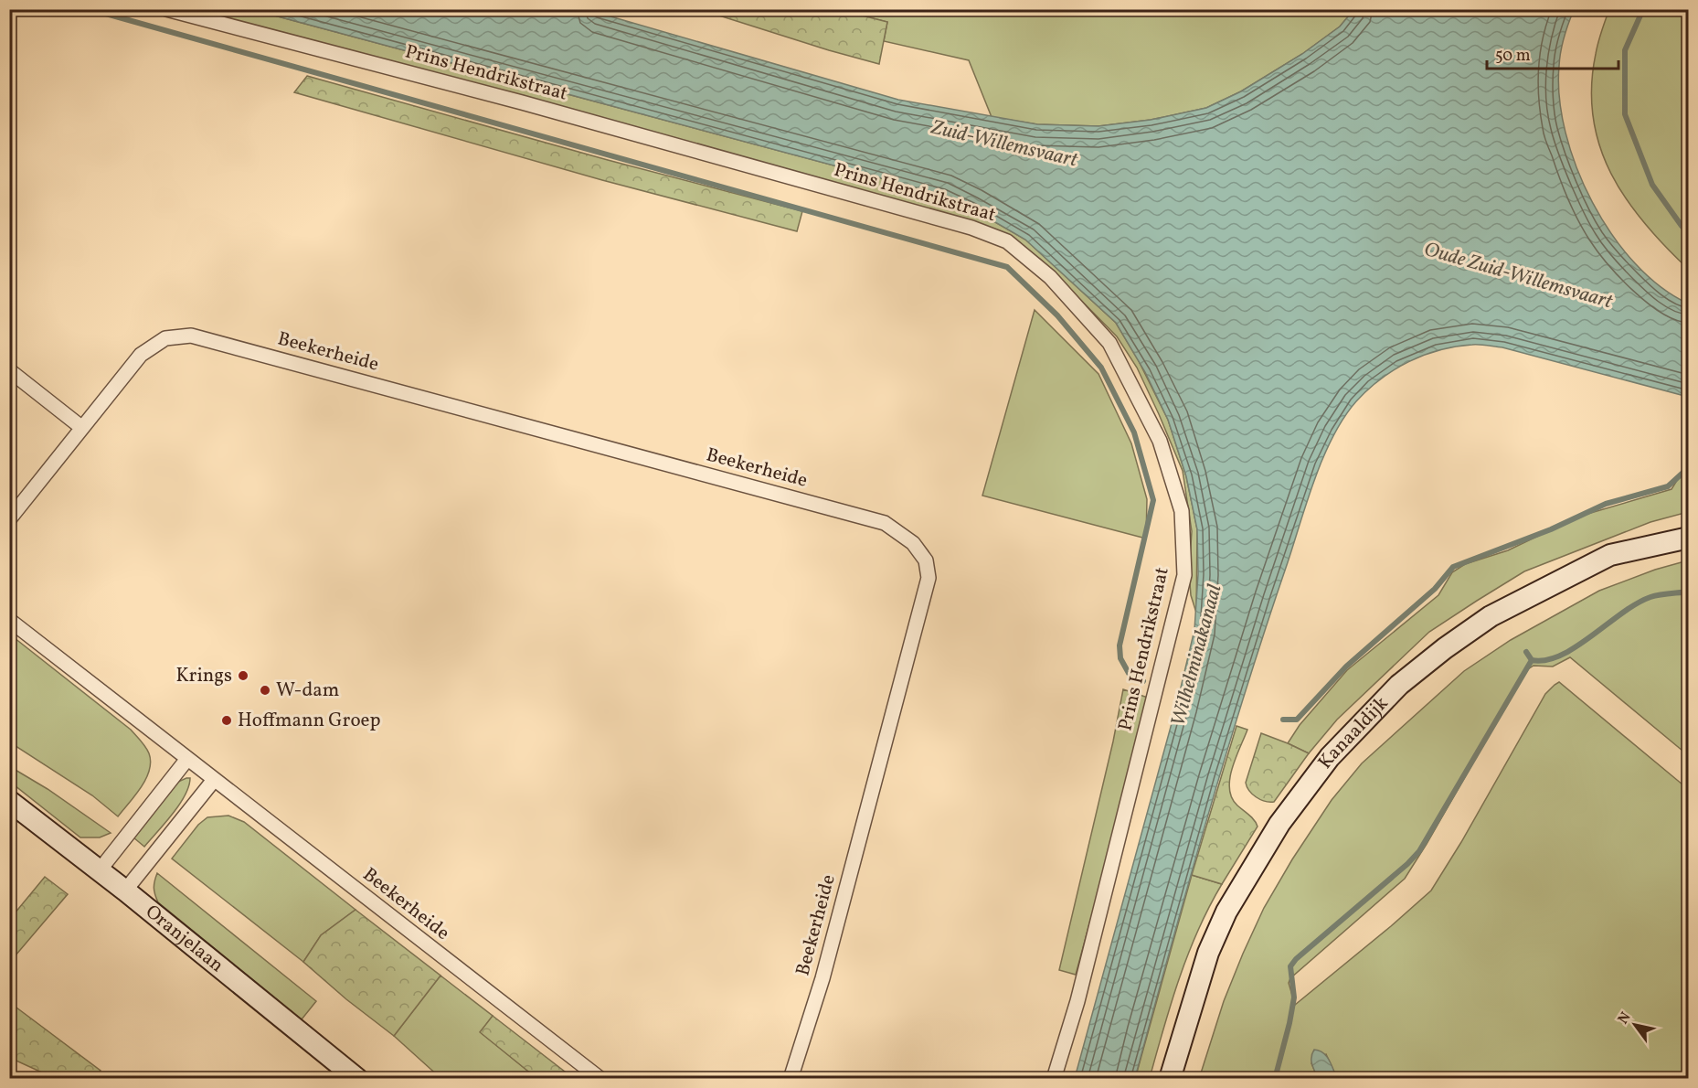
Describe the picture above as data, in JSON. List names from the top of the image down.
{
  "streets": {
    "main road": ["Kanaaldijk", "Oranjelaan"],
    "street": ["Prins Hendrikstraat", "Beekerheide"]
  },
  "water": ["Zuid-Willemsvaart", "Oude Zuid-Willemsvaart", "Wilhelminakanaal"],
  "places": ["Krings", "W-dam", "Hoffmann Groep"],
  "scale_bar": "50 m",
  "north": "top left"
}
